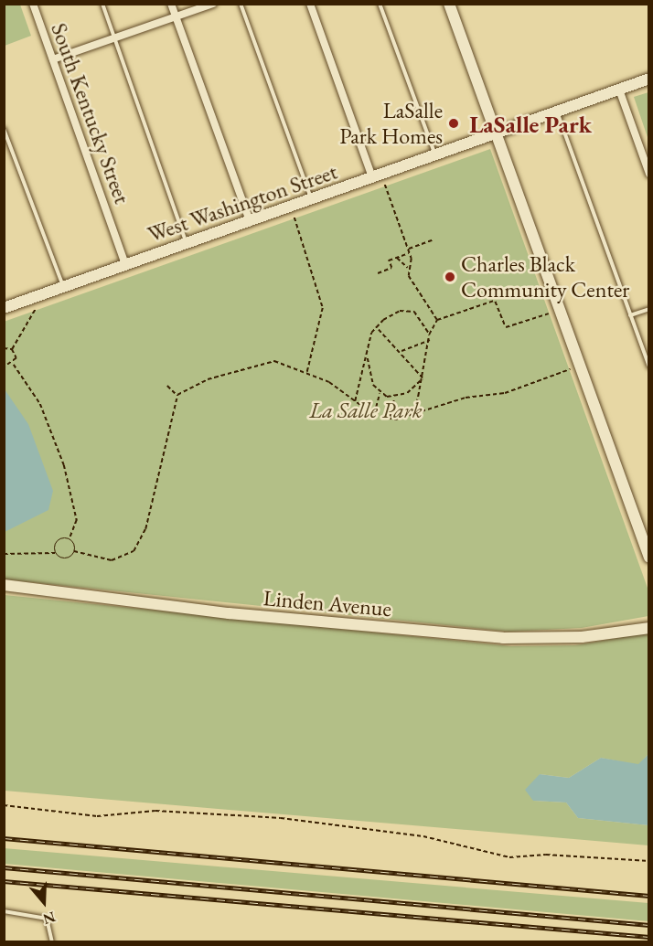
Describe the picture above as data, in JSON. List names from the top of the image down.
{
  "streets": {
    "street": ["South Kentucky Street", "West Washington Street", "Linden Avenue"]
  },
  "crossings": [
    ["South Kentucky Street", "West Washington Street"]
  ],
  "districts": ["LaSalle Park"],
  "parks": ["La Salle Park"],
  "places": ["LaSalle Park Homes", "Charles Black Community Center"],
  "north": "bottom"
}
